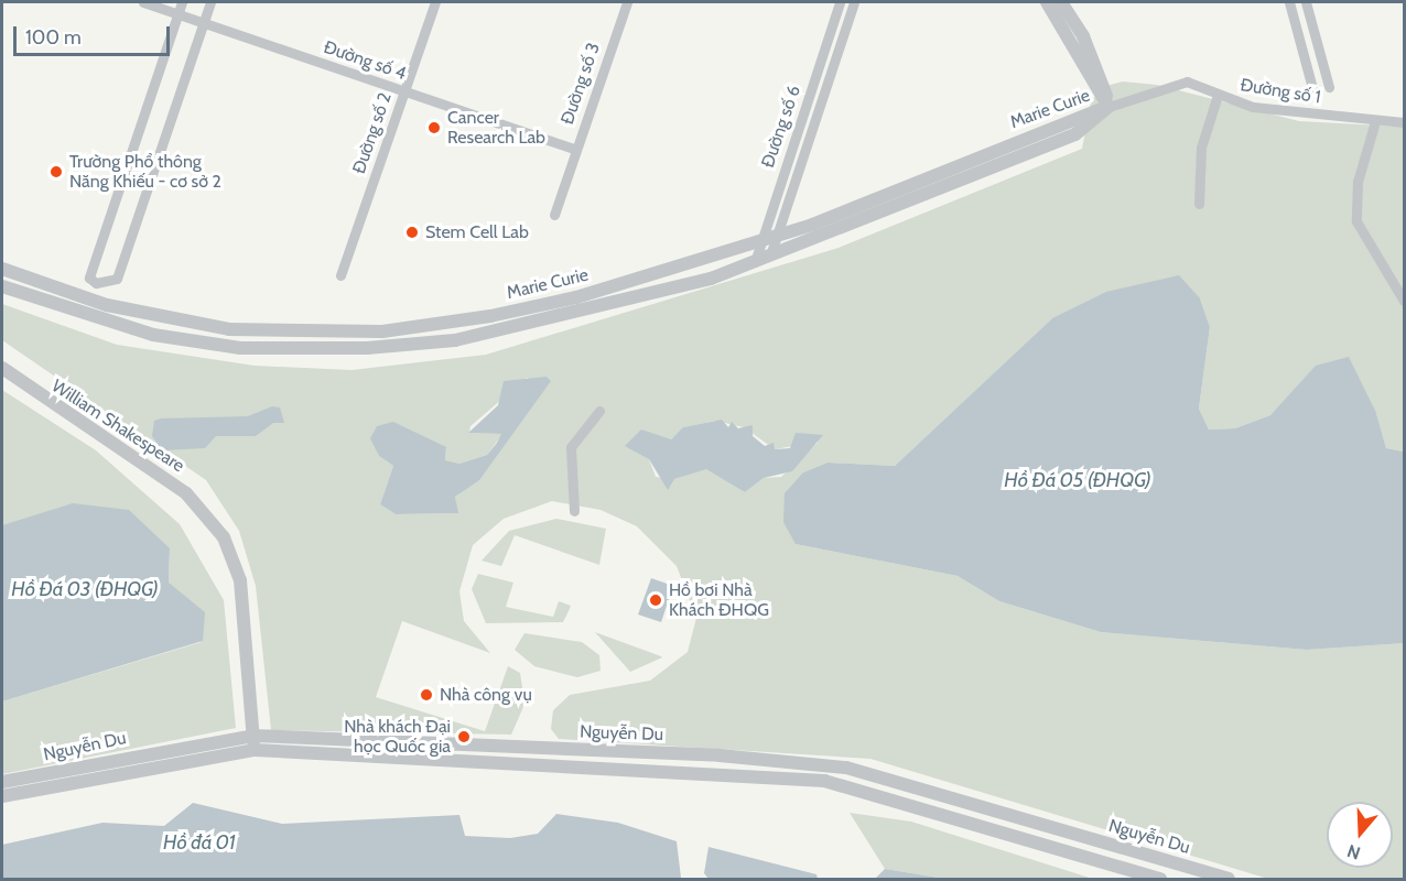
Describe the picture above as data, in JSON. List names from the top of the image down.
{
  "streets": {
    "street": [
      "Đường số 4",
      "Đường số 3",
      "Đường số 1",
      "Marie Curie",
      "Đường số 6",
      "Đường số 2",
      "William Shakespeare",
      "Nguyễn Du"
    ]
  },
  "crossings": [
    ["Đường số 4", "Đường số 3"],
    ["Đường số 4", "Đường số 2"],
    ["Đường số 1", "Marie Curie"],
    ["Marie Curie", "Đường số 6"],
    ["William Shakespeare", "Nguyễn Du"]
  ],
  "water": ["Hồ Đá 05 (ĐHQG)", "Hồ Đá 03 (ĐHQG)", "Hồ đá 01"],
  "places": [
    "Cancer Research Lab",
    "Trường Phổ thông Năng Khiếu - cơ sở 2",
    "Stem Cell Lab",
    "Hồ bơi Nhà Khách ĐHQG",
    "Nhà công vụ",
    "Nhà khách Đại học Quốc gia"
  ],
  "scale_bar": "100 m",
  "north": "bottom"
}
